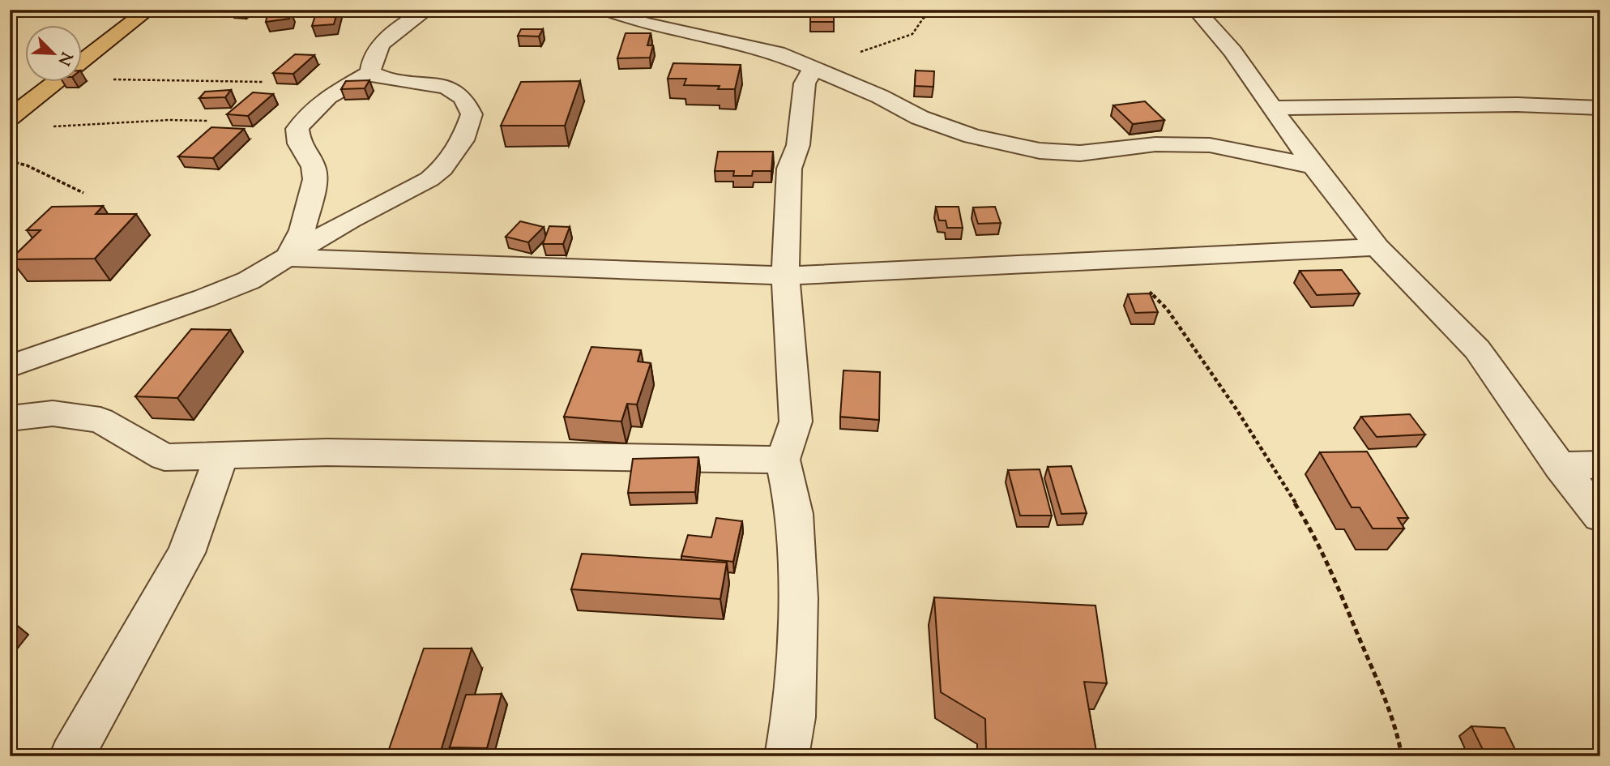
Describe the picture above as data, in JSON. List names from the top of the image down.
{
  "north": "bottom right"
}
